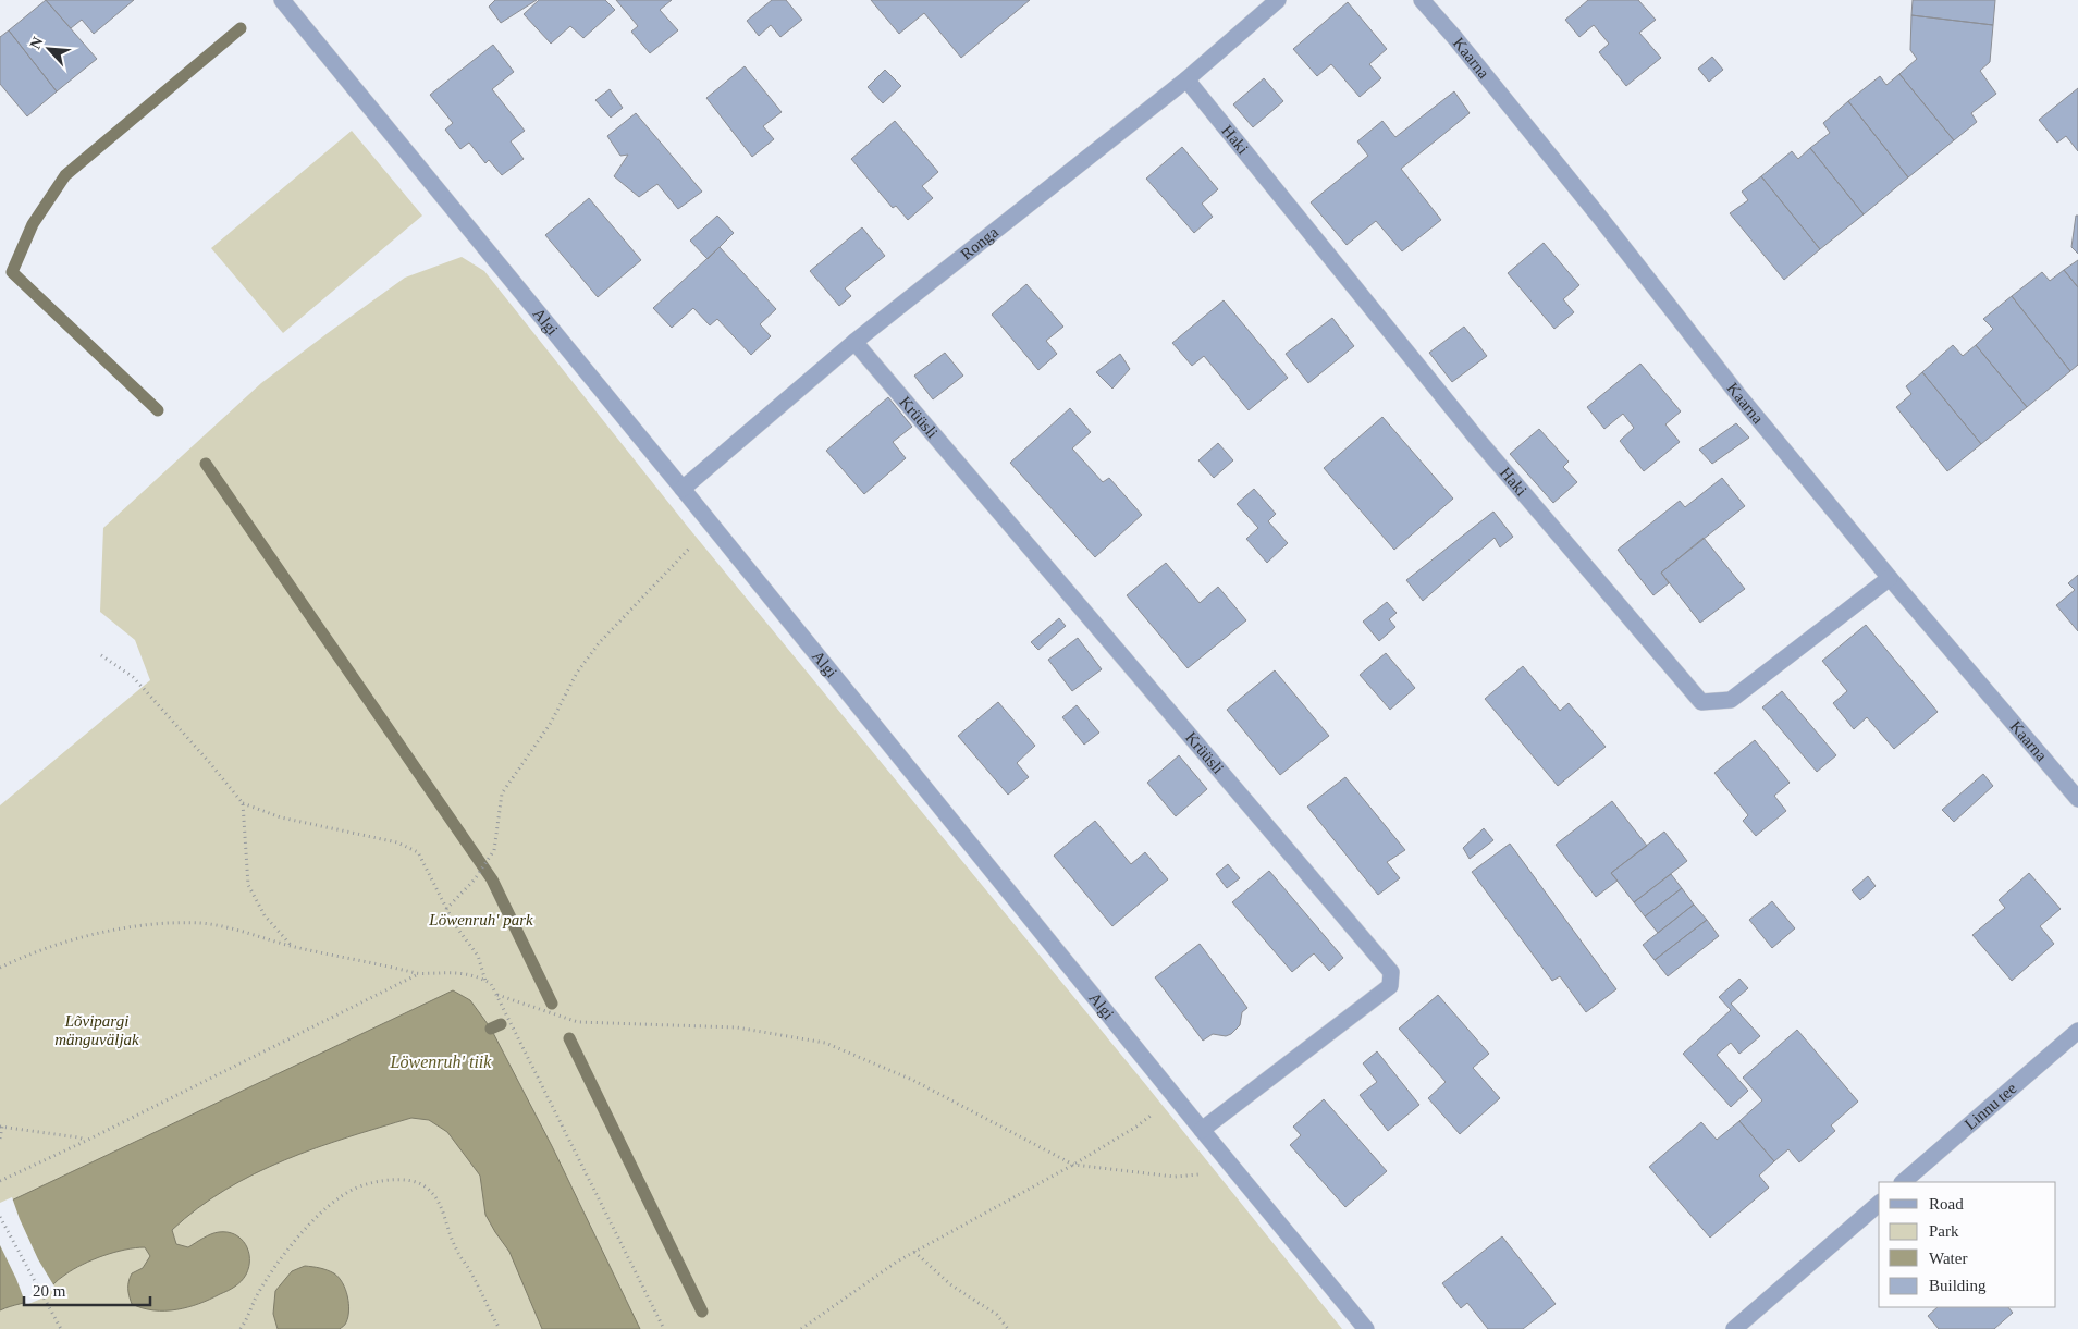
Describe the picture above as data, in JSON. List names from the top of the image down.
{
  "streets": {
    "street": [
      "Kaarna",
      "Haki",
      "Ronga",
      "Algi",
      "Krüüsli",
      "Linnu tee"
    ]
  },
  "crossings": [
    ["Kaarna", "Haki"],
    ["Haki", "Ronga"],
    ["Ronga", "Algi"],
    ["Ronga", "Krüüsli"],
    ["Algi", "Krüüsli"]
  ],
  "water": ["Löwenruh' tiik"],
  "parks": ["Löwenruh' park", "Lõvipargi mänguväljak"],
  "legend": [
    "Road",
    "Park",
    "Water",
    "Building"
  ],
  "scale_bar": "20 m",
  "north": "top left"
}
